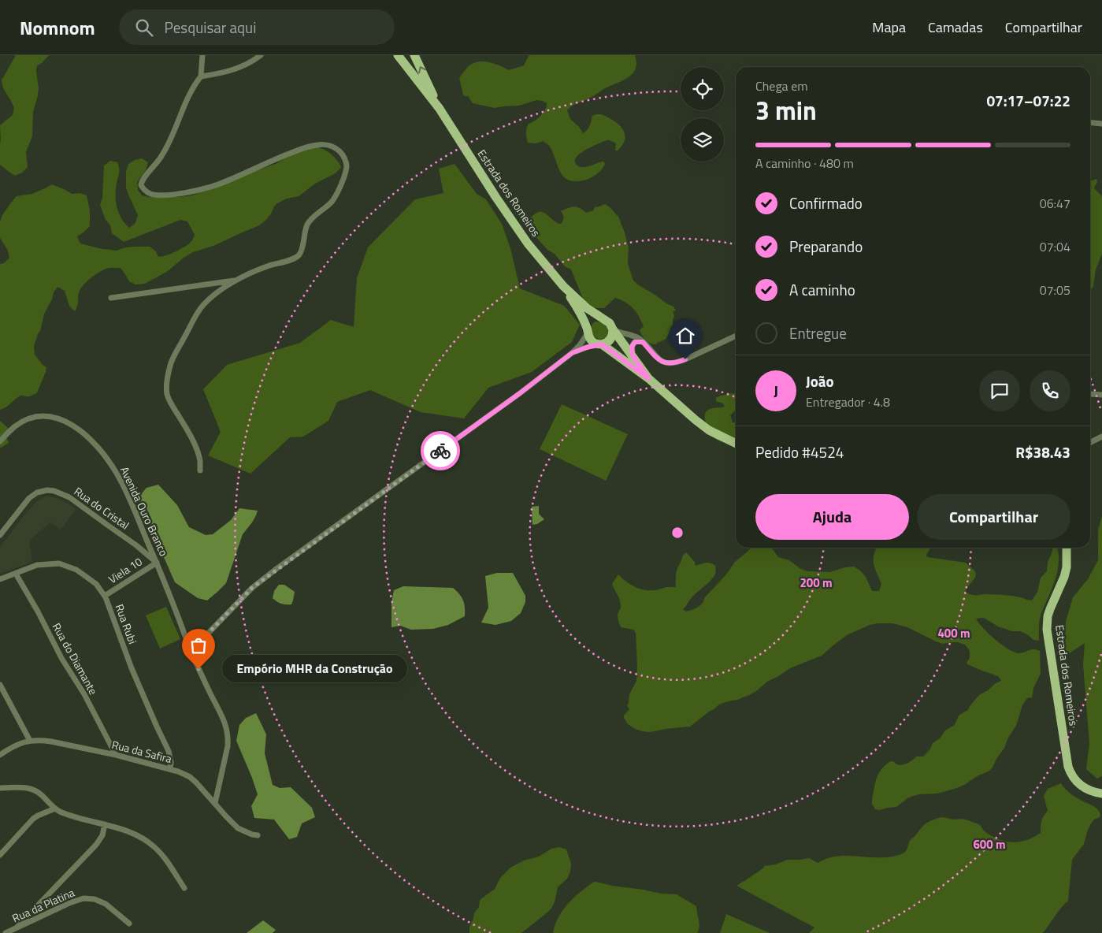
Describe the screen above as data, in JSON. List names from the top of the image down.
{
  "streets": {
    "main road": ["Estrada dos Romeiros"],
    "street": [
      "Rua do Cristal",
      "Avenida Ouro Branco",
      "Viela 10",
      "Rua Rubi",
      "Rua do Diamante",
      "Rua da Safira",
      "Rua da Platina"
    ]
  },
  "crossings": [
    ["Rua do Cristal", "Avenida Ouro Branco"],
    ["Rua do Cristal", "Viela 10"],
    ["Avenida Ouro Branco", "Viela 10"],
    ["Avenida Ouro Branco", "Rua da Safira"],
    ["Viela 10", "Rua Rubi"],
    ["Rua Rubi", "Rua do Diamante"],
    ["Rua Rubi", "Rua da Safira"],
    ["Rua do Diamante", "Rua da Safira"]
  ],
  "places": ["Empório MHR da Construção"],
  "page": {
    "header": "Nomnom",
    "search": "Pesquisar aqui",
    "nav": ["Mapa", "Camadas", "Compartilhar"],
    "heading": ["3 min", "Chega em", "07:17–07:22"],
    "panel": [
      "João",
      "Entregador · 4.8",
      "Pedido #4524",
      "R$38.43"
    ],
    "bar": "A caminho · 480 m",
    "list": [
      ["Confirmado", "06:47"],
      ["Preparando", "07:04"],
      ["A caminho", "07:05"],
      "Entregue"
    ],
    "round": "J",
    "buttons": ["Ajuda", "Compartilhar"],
    "bubble": "Empório MHR da Construção"
  },
  "rings": ["200 m", "400 m", "600 m"]
}
